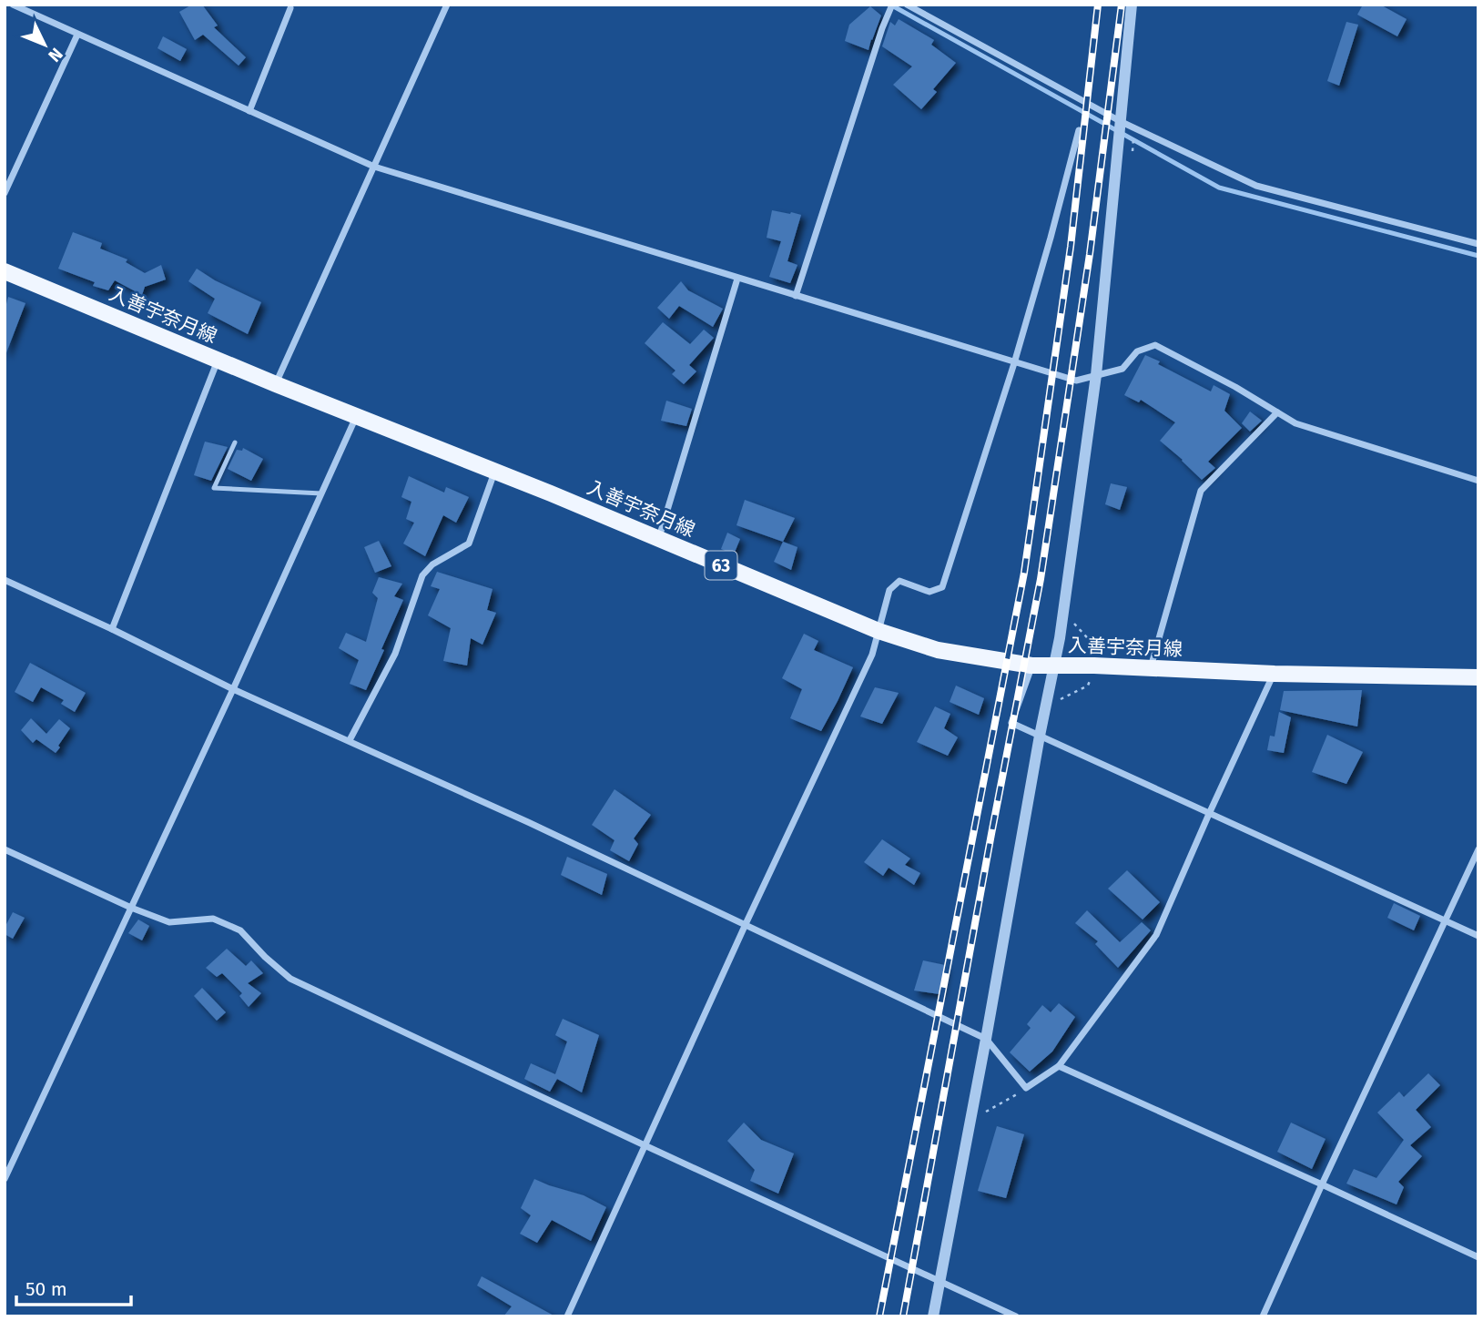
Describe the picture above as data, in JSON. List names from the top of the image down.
{
  "streets": {
    "main road": ["入善宇奈月線", "63"]
  },
  "scale_bar": "50 m",
  "north": "bottom right"
}
